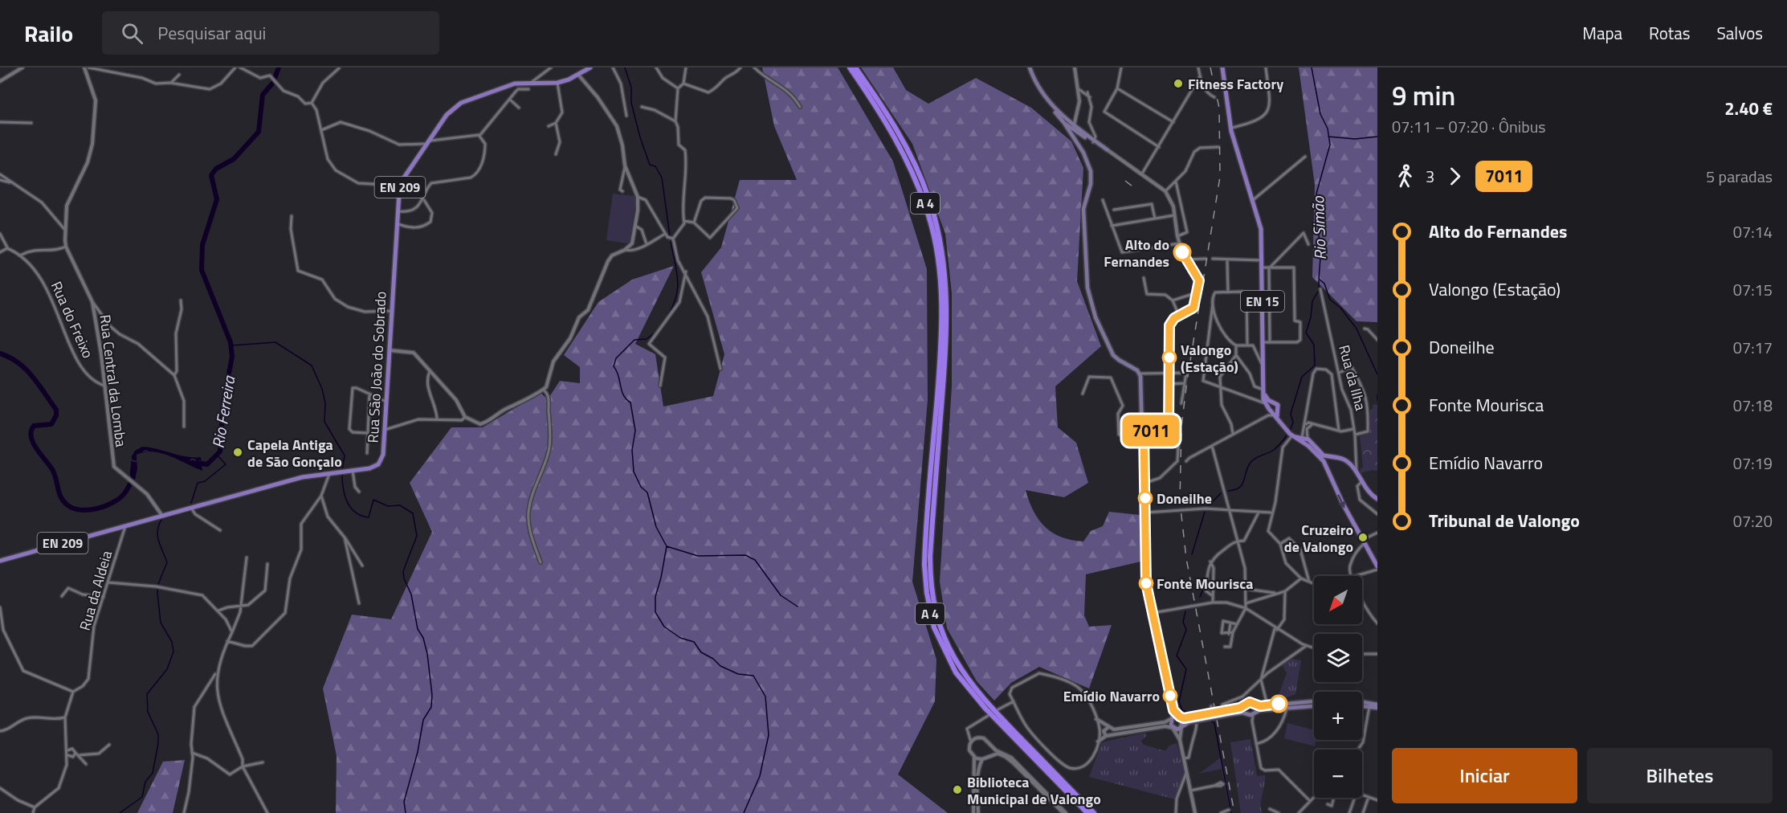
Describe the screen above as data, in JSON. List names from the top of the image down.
{
  "streets": {
    "highway": ["A 4"],
    "main road": ["EN 209", "EN 15", "Rua São João do Sobrado"],
    "street": [
      "Rua do Freixo",
      "Rua da Ilha",
      "Rua Central da Lomba",
      "Rua da Aldeia"
    ]
  },
  "crossings": [
    ["EN 209", "Rua São João do Sobrado"],
    ["Rua do Freixo", "Rua Central da Lomba"],
    ["Rua São João do Sobrado", "Rua Central da Lomba"],
    ["Rua São João do Sobrado", "Rua da Aldeia"]
  ],
  "water": ["Rio Simão", "Rio Ferreira"],
  "places": [
    "Fitness Factory",
    "Alto do Fernandes",
    "Valongo (Estação)",
    "Capela Antiga de São Gonçalo",
    "Doneilhe",
    "Cruzeiro de Valongo",
    "Fonte Mourisca",
    "Emídio Navarro",
    "Biblioteca Municipal de Valongo"
  ],
  "lines": ["bus line 7011"],
  "north": "bottom left",
  "page": {
    "header": "Railo",
    "search": "Pesquisar aqui",
    "nav": ["Mapa", "Rotas", "Salvos"],
    "on_map": "7011",
    "heading": ["9 min", "07:11 – 07:20 · Ônibus", "2.40 €"],
    "legs": ["3", "7011", "5 paradas"],
    "list": [
      {
        "name": "Alto do Fernandes",
        "value": "07:14"
      },
      {
        "name": "Valongo (Estação)",
        "value": "07:15"
      },
      {
        "name": "Doneilhe",
        "value": "07:17"
      },
      {
        "name": "Fonte Mourisca",
        "value": "07:18"
      },
      {
        "name": "Emídio Navarro",
        "value": "07:19"
      },
      {
        "name": "Tribunal de Valongo",
        "value": "07:20"
      }
    ],
    "map_buttons": ["+", "−"],
    "buttons": ["Iniciar", "Bilhetes"]
  }
}
